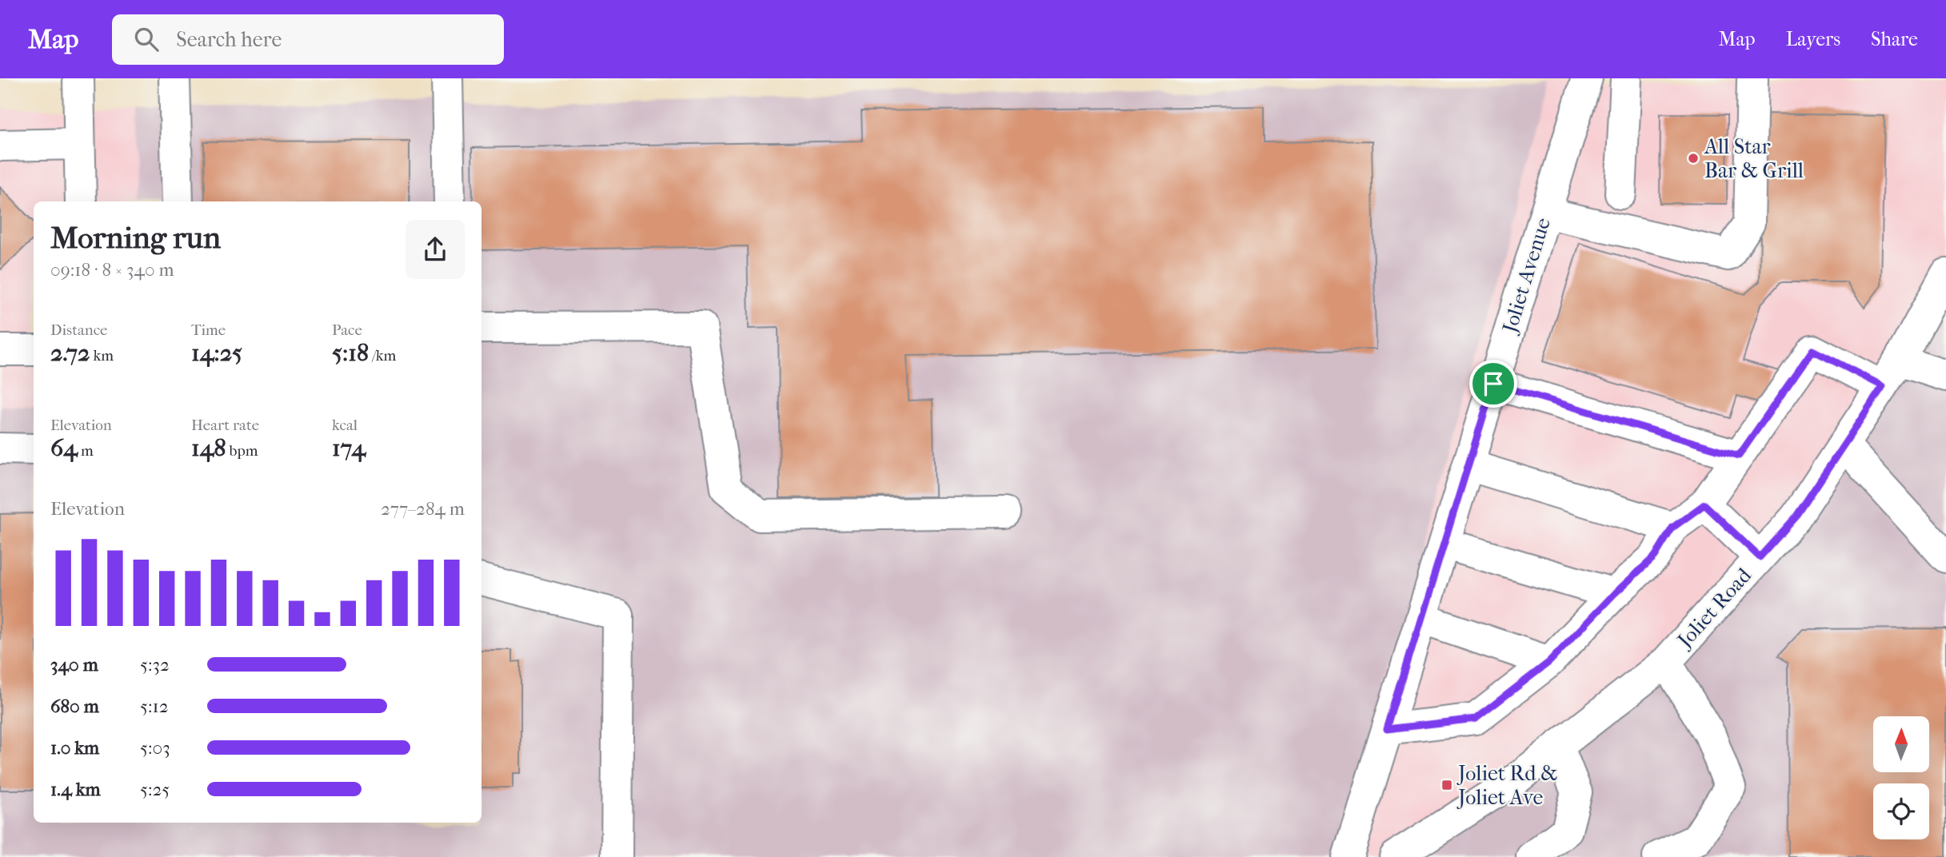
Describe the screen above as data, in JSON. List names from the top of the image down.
{
  "streets": {
    "street": ["Joliet Avenue", "Joliet Road"]
  },
  "places": {
    "other": ["All Star Bar & Grill"],
    "transit": ["Joliet Rd & Joliet Ave"]
  },
  "north": "top",
  "page": {
    "header": "Map",
    "search": "Search here",
    "nav": ["Map", "Layers", "Share"],
    "heading": ["Morning run", "09:18 · 8 × 340 m"],
    "stats": [
      ["Distance", "2.72 km"],
      ["Time", "14:25"],
      ["Pace", "5:18 /km"],
      ["Elevation", "64 m"],
      ["Heart rate", "148 bpm"],
      ["kcal", "174"]
    ],
    "chart": ["Elevation", "277–284 m"],
    "list": [
      {
        "name": "340 m",
        "note": "5:32"
      },
      {
        "name": "680 m",
        "note": "5:12"
      },
      {
        "name": "1.0 km",
        "note": "5:03"
      },
      {
        "name": "1.4 km",
        "note": "5:25"
      }
    ]
  }
}
